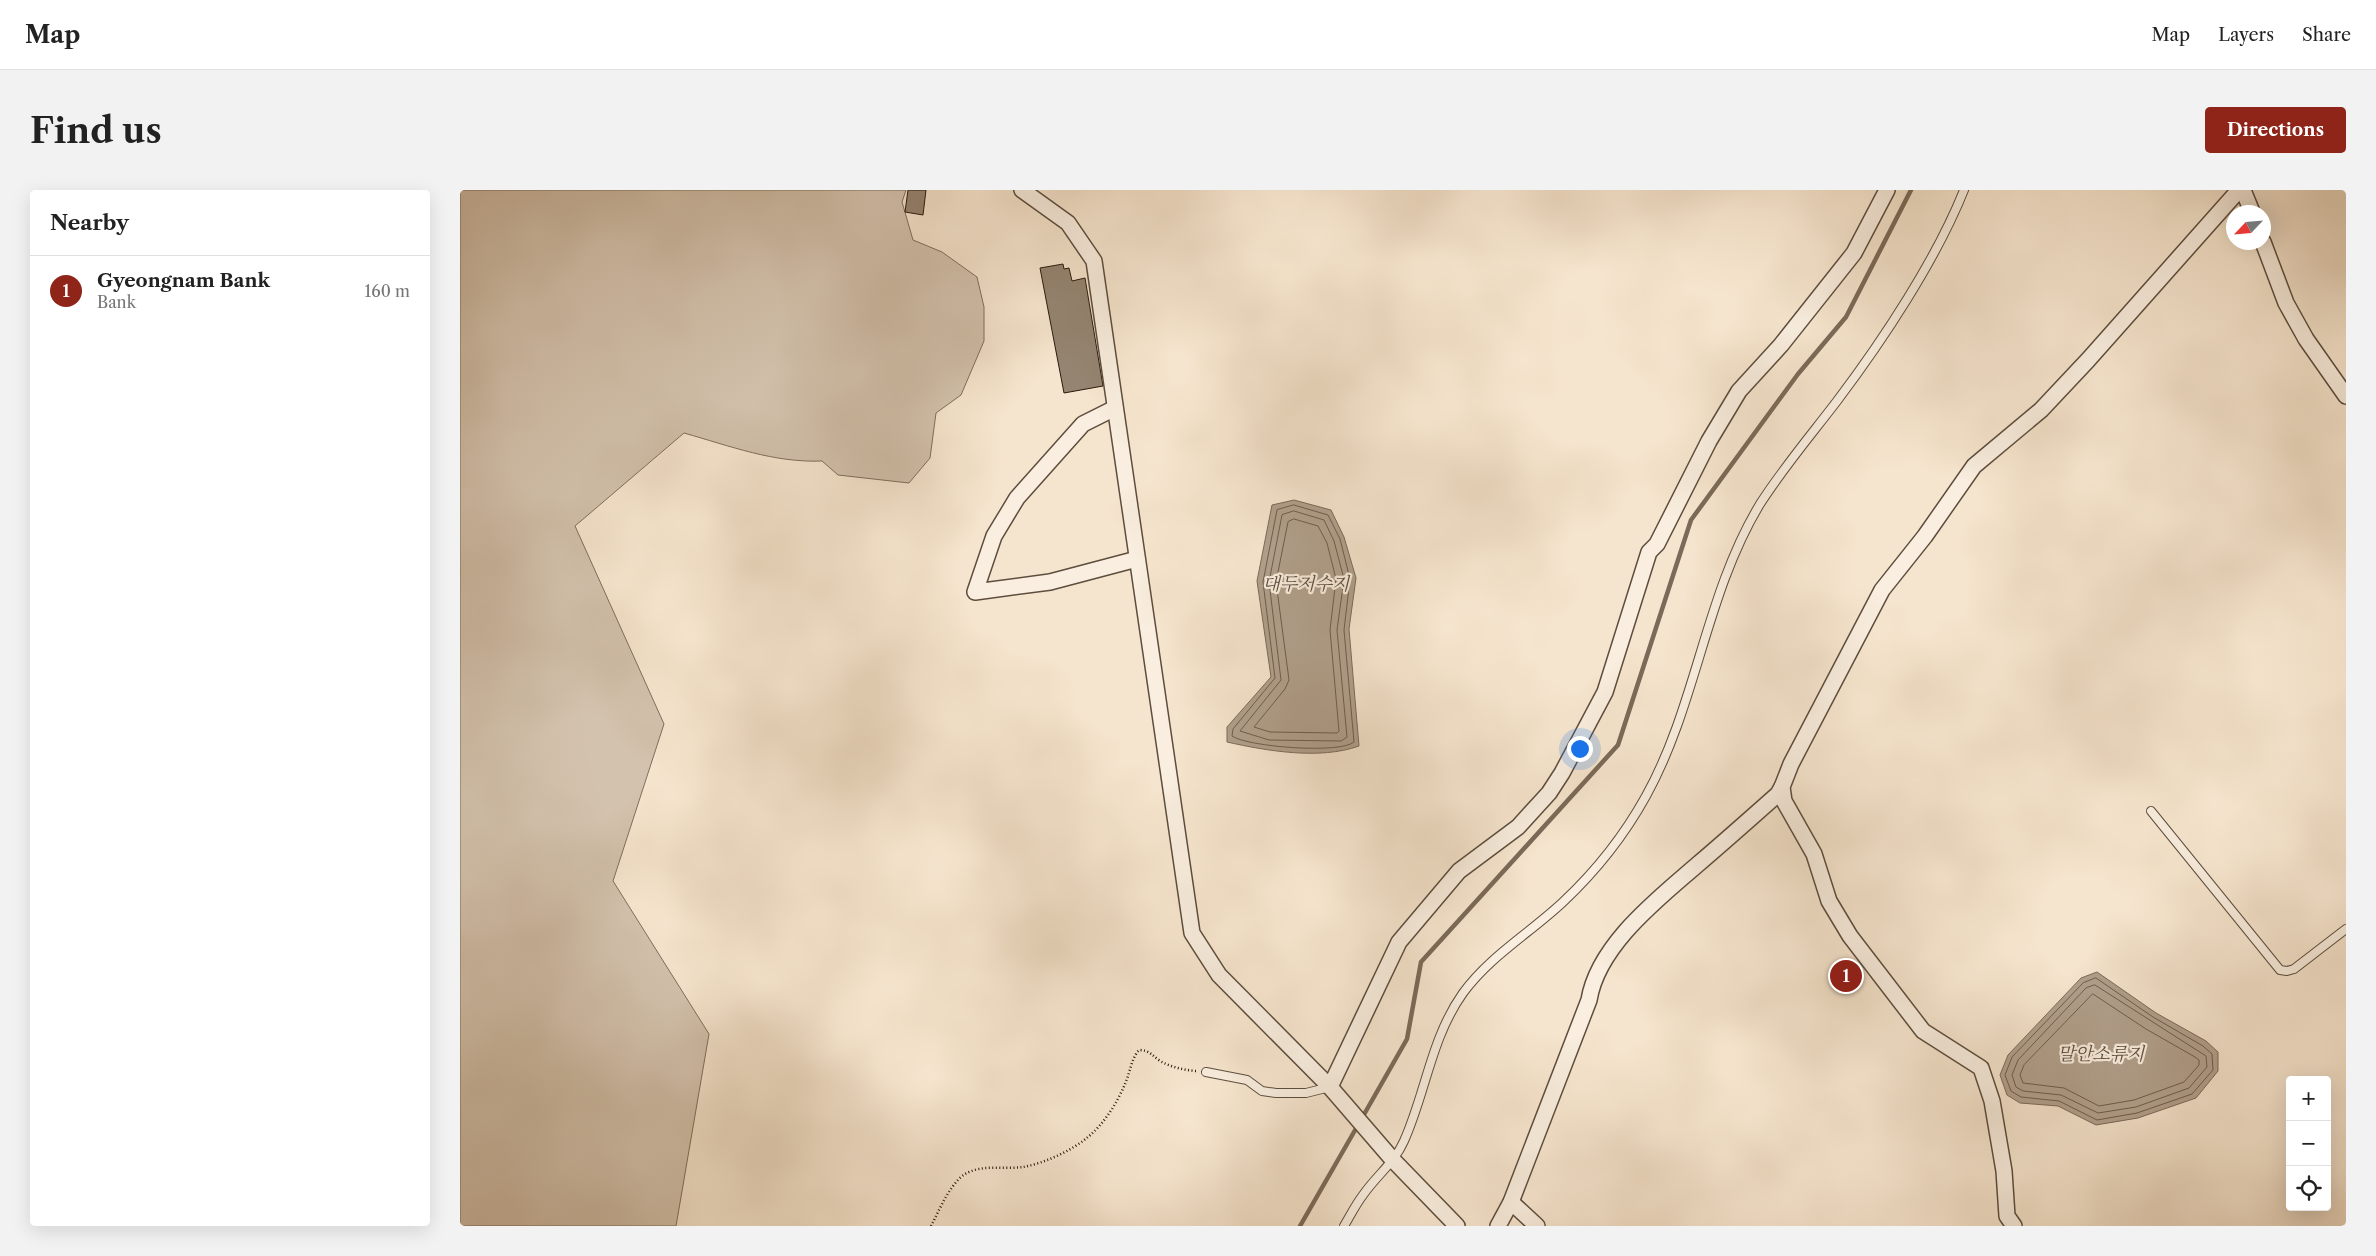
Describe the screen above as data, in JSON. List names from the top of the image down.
{
  "water": ["대두저수지", "말안소류지"],
  "north": "bottom left",
  "page": {
    "header": "Map",
    "nav": ["Map", "Layers", "Share"],
    "buttons": "Directions",
    "title": "Find us",
    "heading": "Nearby",
    "list": [
      {
        "mark": "1",
        "name": "Gyeongnam Bank",
        "note": "Bank",
        "value": "160 m"
      }
    ],
    "pins": "1",
    "map_buttons": ["+", "−"]
  }
}
